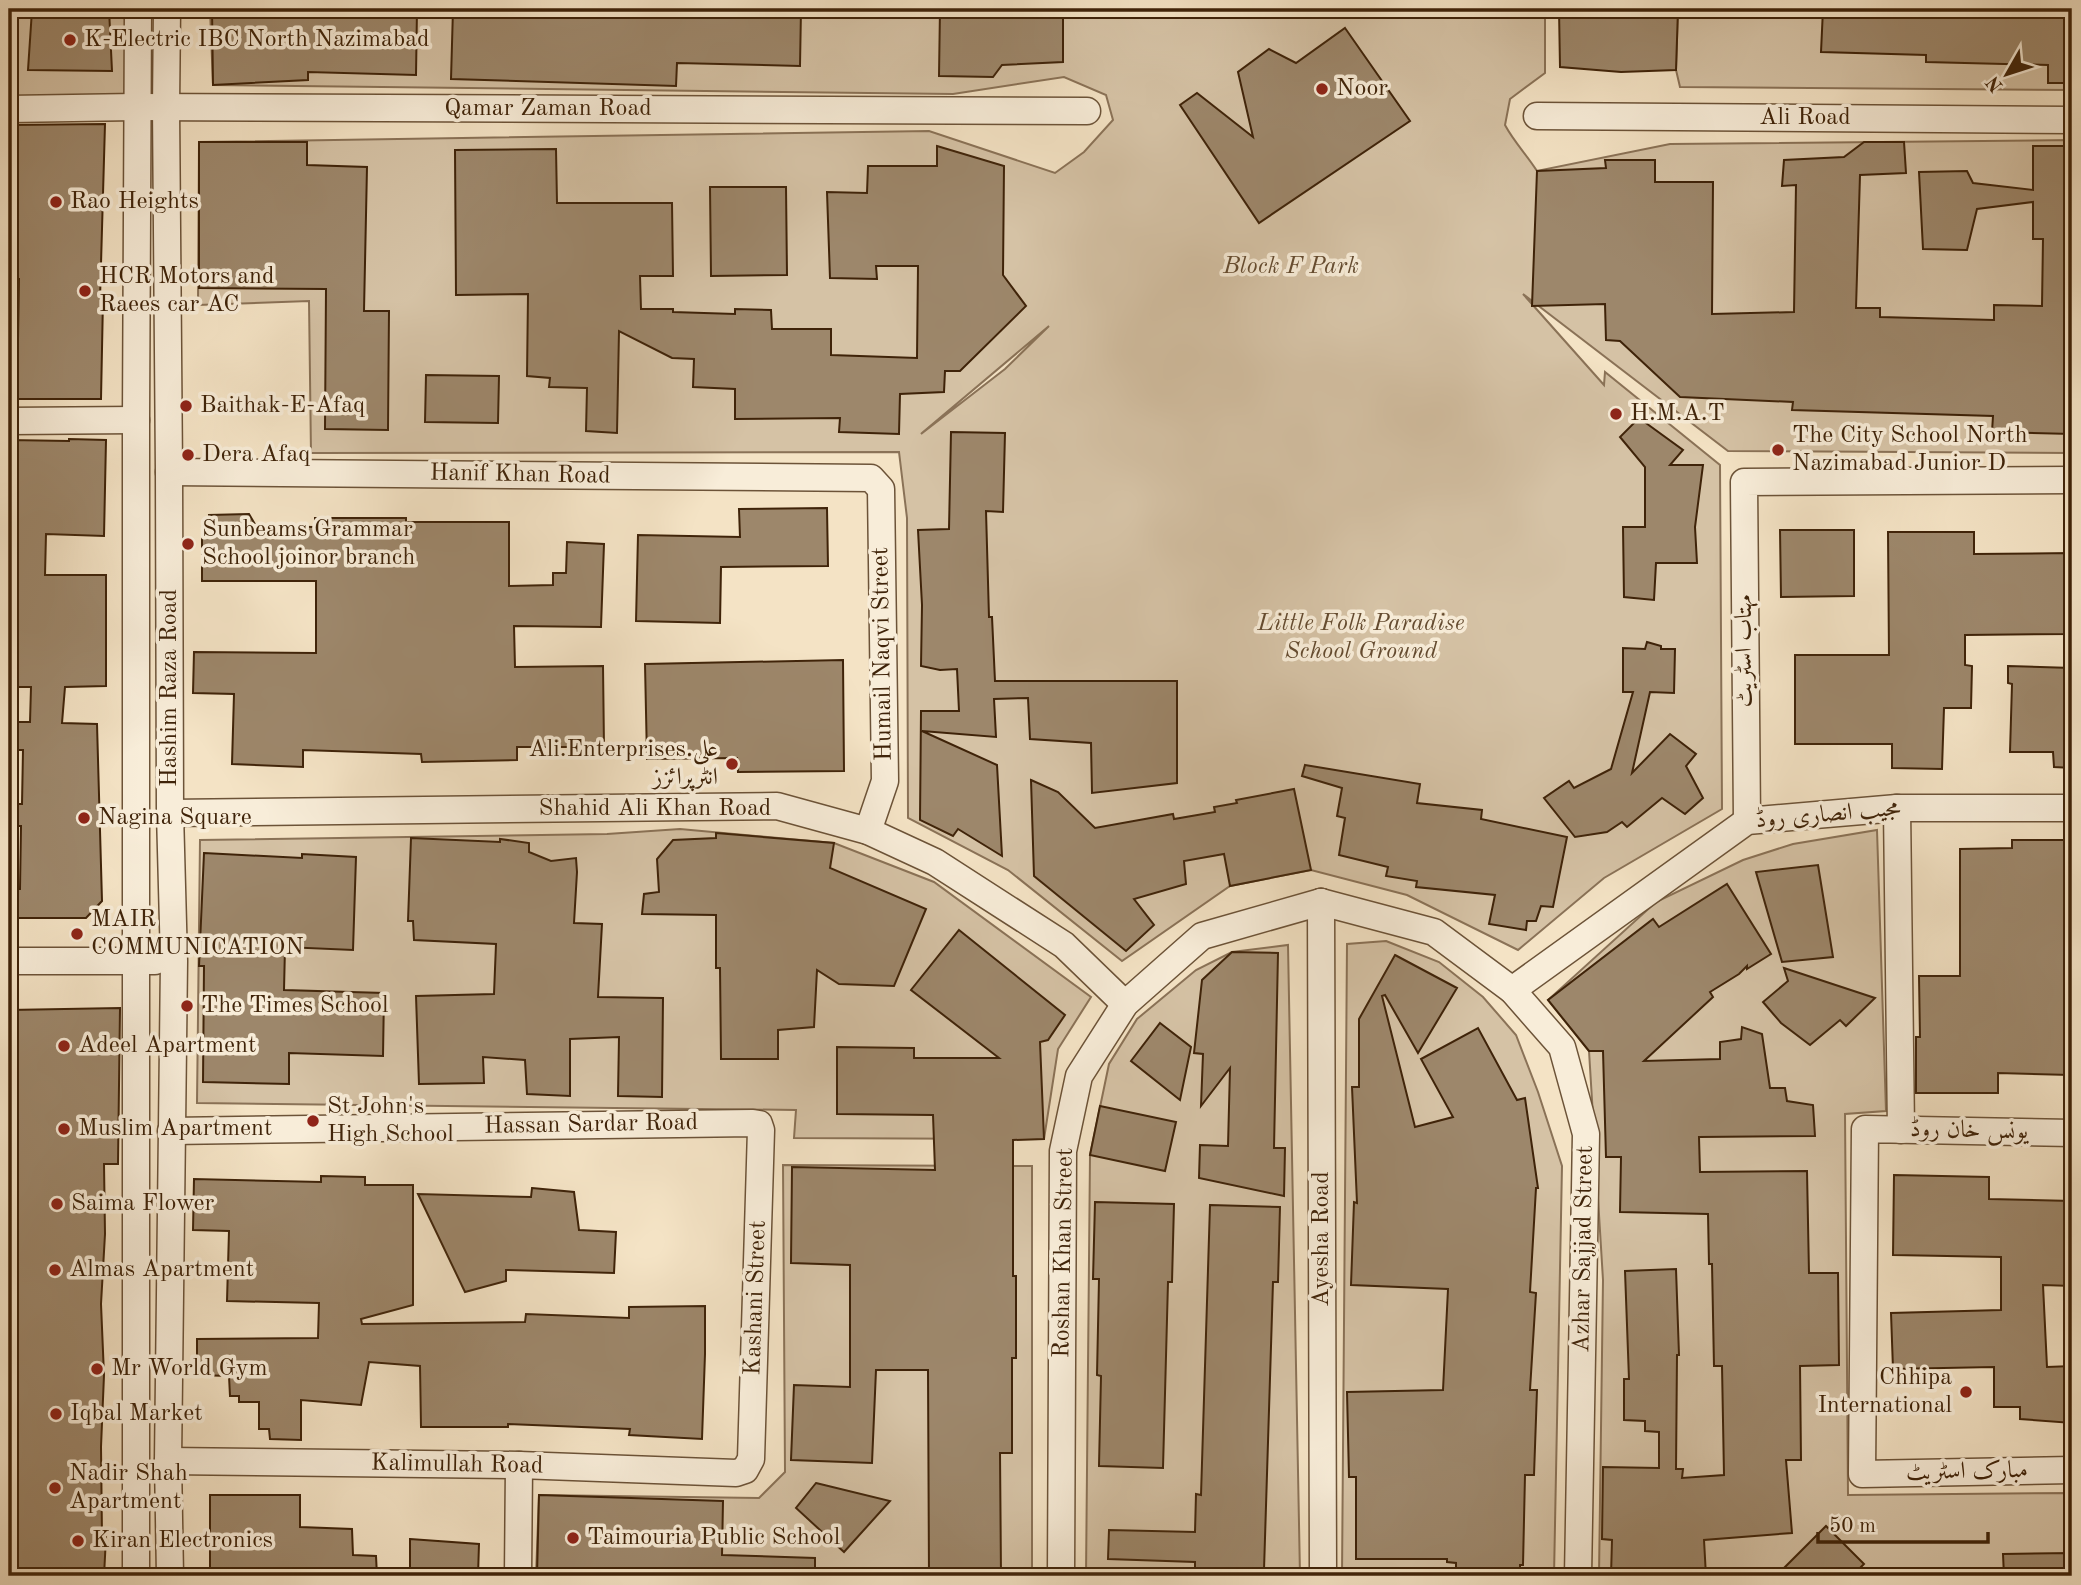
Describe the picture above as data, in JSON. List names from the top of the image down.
{
  "streets": {
    "street": [
      "Qamar Zaman Road",
      "Ali Road",
      "Hanif Khan Road",
      "مہتاب اسٹریٹ",
      "Humail Naqvi Street",
      "Hashim Raza Road",
      "Shahid Ali Khan Road",
      "مجیب انصاری روڈ",
      "Hassan Sardar Road",
      "یونس خان روڈ",
      "Ayesha Road",
      "Azhar Sajjad Street",
      "Roshan Khan Street",
      "Kashani Street",
      "Kalimullah Road",
      "مبارک اسٹریٹ"
    ]
  },
  "crossings": [
    ["Qamar Zaman Road", "Hashim Raza Road"],
    ["Hanif Khan Road", "Humail Naqvi Street"],
    ["Hanif Khan Road", "Hashim Raza Road"],
    ["مہتاب اسٹریٹ", "مجیب انصاری روڈ"],
    ["Humail Naqvi Street", "Shahid Ali Khan Road"],
    ["Hashim Raza Road", "Shahid Ali Khan Road"],
    ["Hashim Raza Road", "Hassan Sardar Road"],
    ["Hashim Raza Road", "Kalimullah Road"],
    ["Shahid Ali Khan Road", "Roshan Khan Street"],
    ["مجیب انصاری روڈ", "Azhar Sajjad Street"],
    ["Hassan Sardar Road", "Kashani Street"],
    ["یونس خان روڈ", "مبارک اسٹریٹ"],
    ["Ayesha Road", "Azhar Sajjad Street"],
    ["Ayesha Road", "Roshan Khan Street"],
    ["Azhar Sajjad Street", "Roshan Khan Street"],
    ["Kashani Street", "Kalimullah Road"]
  ],
  "parks": ["Block F Park", "Little Folk Paradise School Ground"],
  "places": [
    "K-Electric IBC North Nazimabad",
    "Noor",
    "Rao Heights",
    "HCR Motors and Raees car AC",
    "Baithak-E-Afaq",
    "H.M.A.T",
    "The City School North Nazimabad Junior D",
    "Dera Afaq",
    "Sunbeams Grammar School joinor branch",
    "Ali.Enterprises.علی انٹرپرائزز",
    "Nagina Square",
    "MAIR COMMUNICATION",
    "The Times School",
    "Adeel Apartment",
    "St John's High School",
    "Muslim Apartment",
    "Saima Flower",
    "Almas Apartment",
    "Mr World Gym",
    "Chhipa International",
    "Iqbal Market",
    "Nadir Shah Apartment",
    "Taimouria Public School",
    "Kiran Electronics"
  ],
  "scale_bar": "50 m",
  "north": "bottom left"
}
